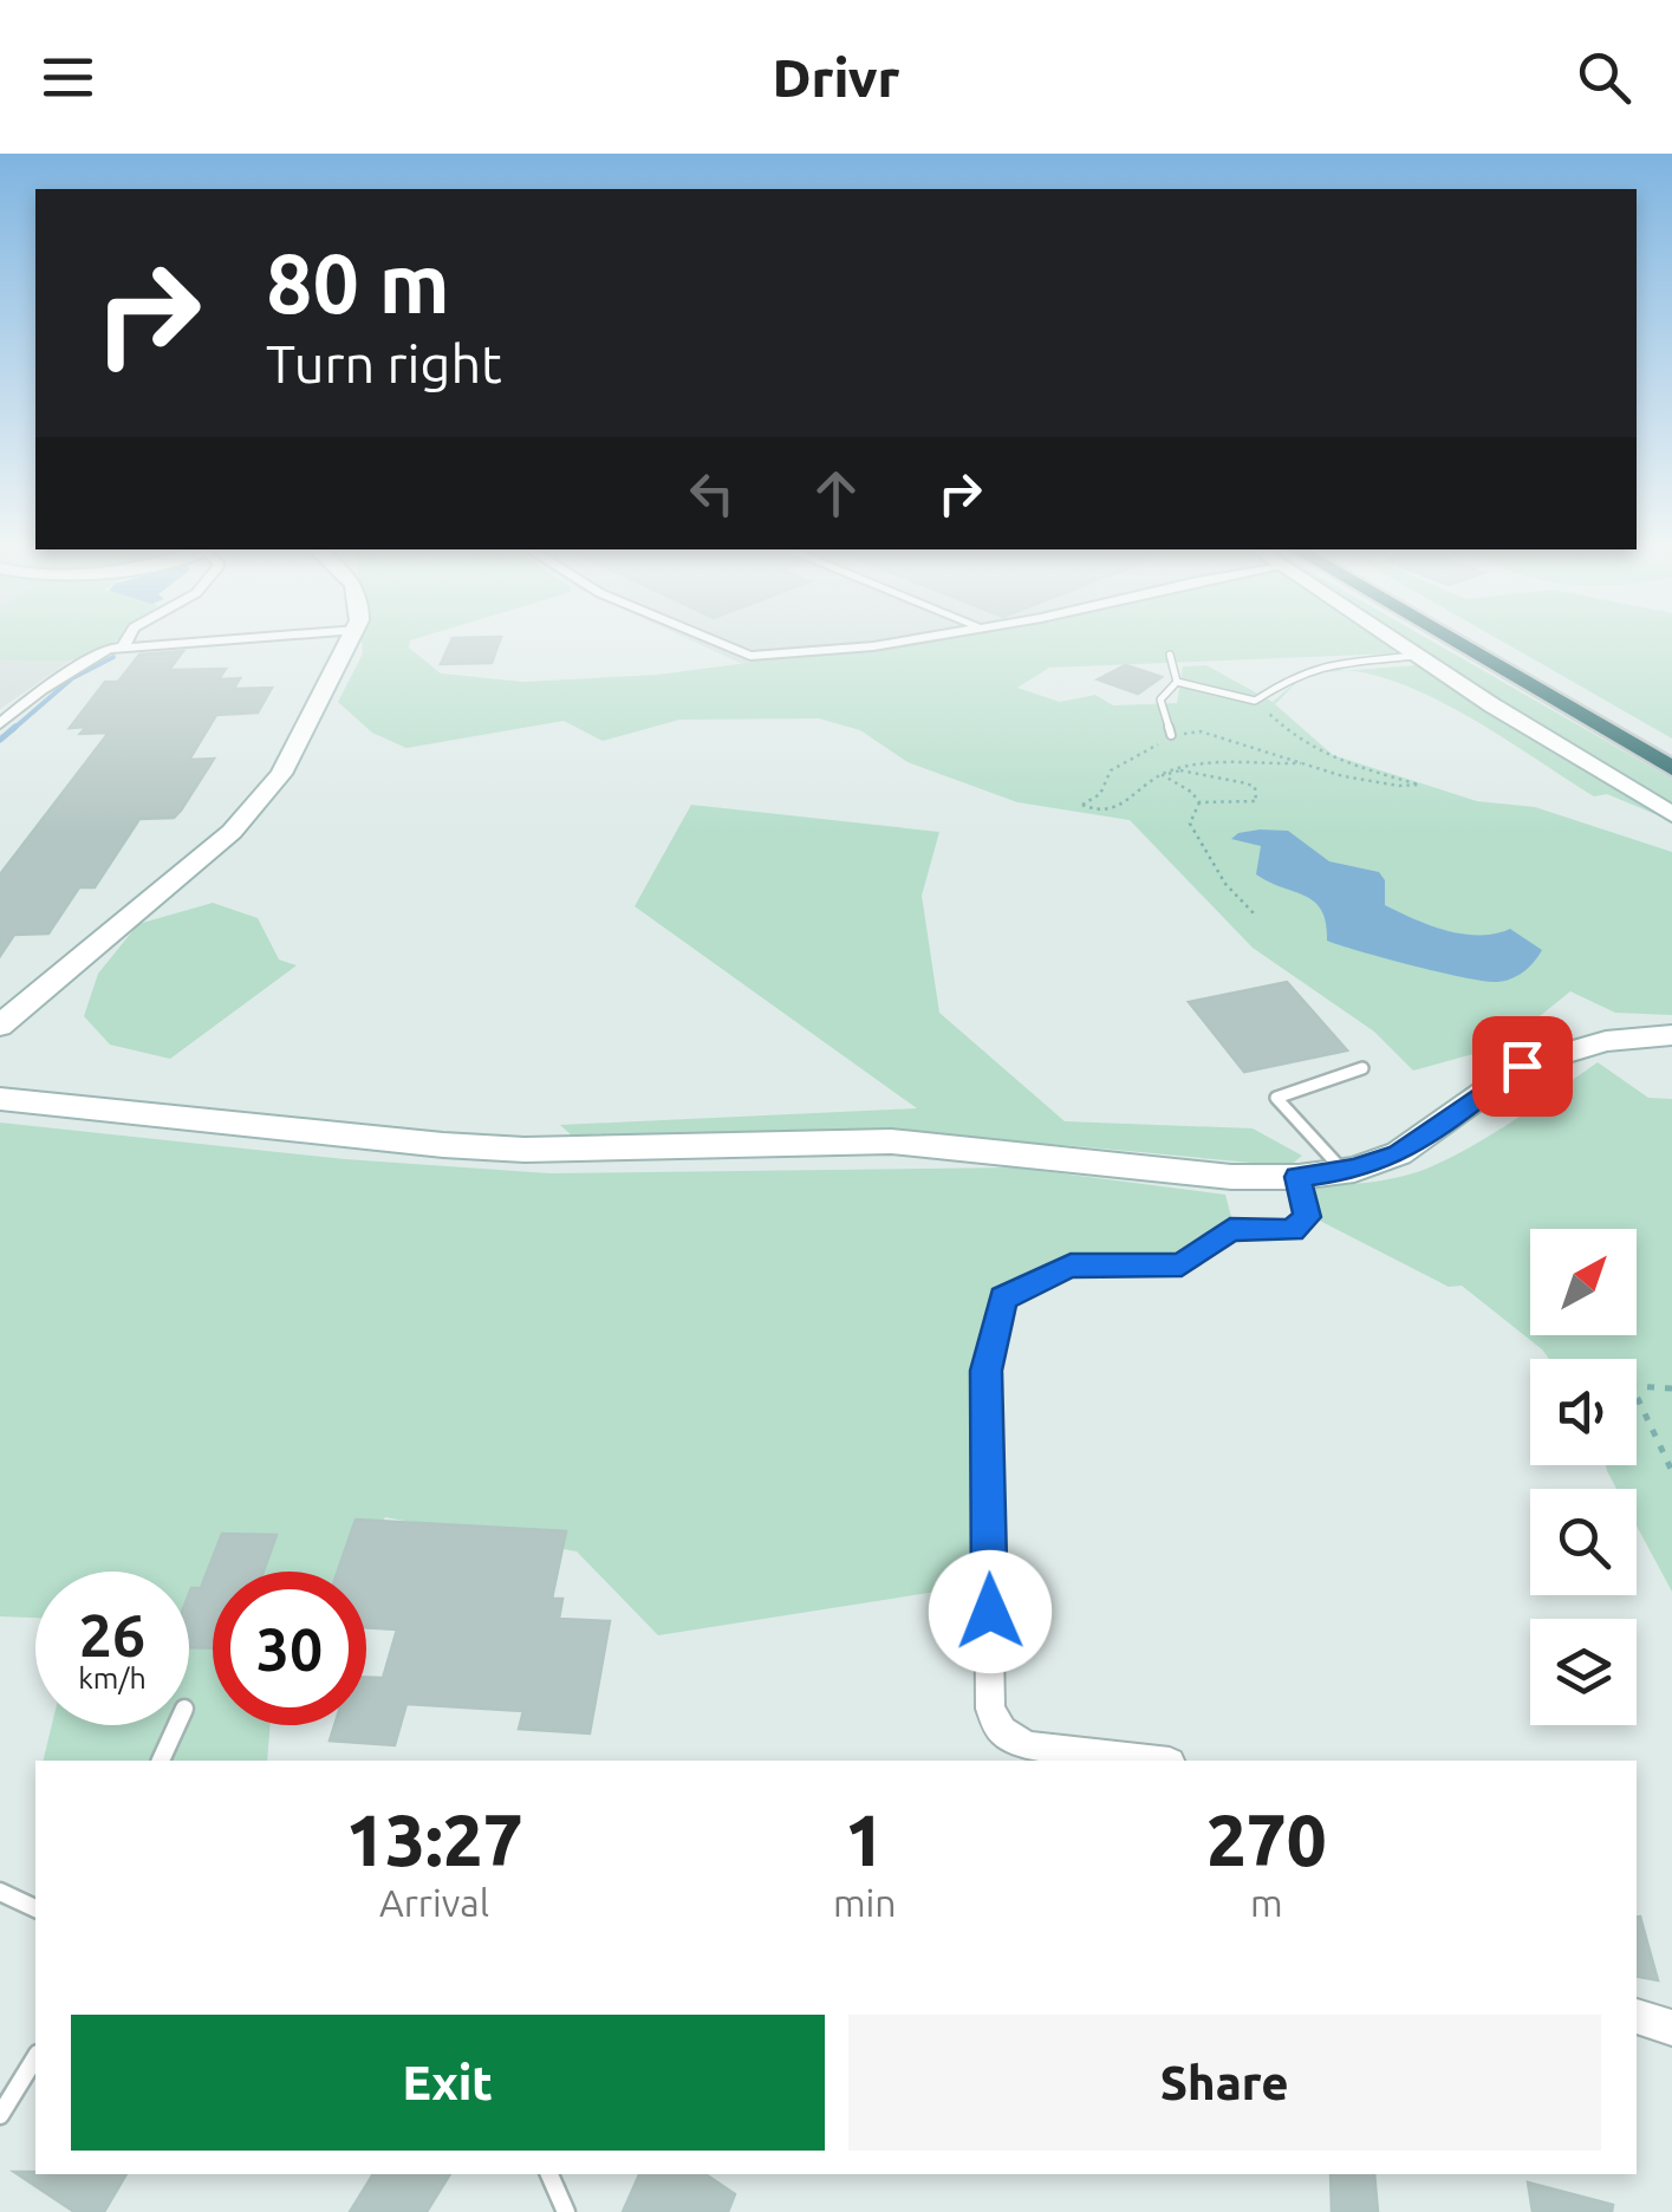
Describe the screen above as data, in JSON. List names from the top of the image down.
{
  "north": "top right",
  "page": {
    "header": "Drivr",
    "turn": ["80 m", "Turn right"],
    "speed": "26 km/h",
    "limit": "30",
    "eta": [
      "13:27",
      "Arrival",
      "1",
      "min",
      "270",
      "m"
    ],
    "buttons": ["Exit", "Share"]
  }
}
